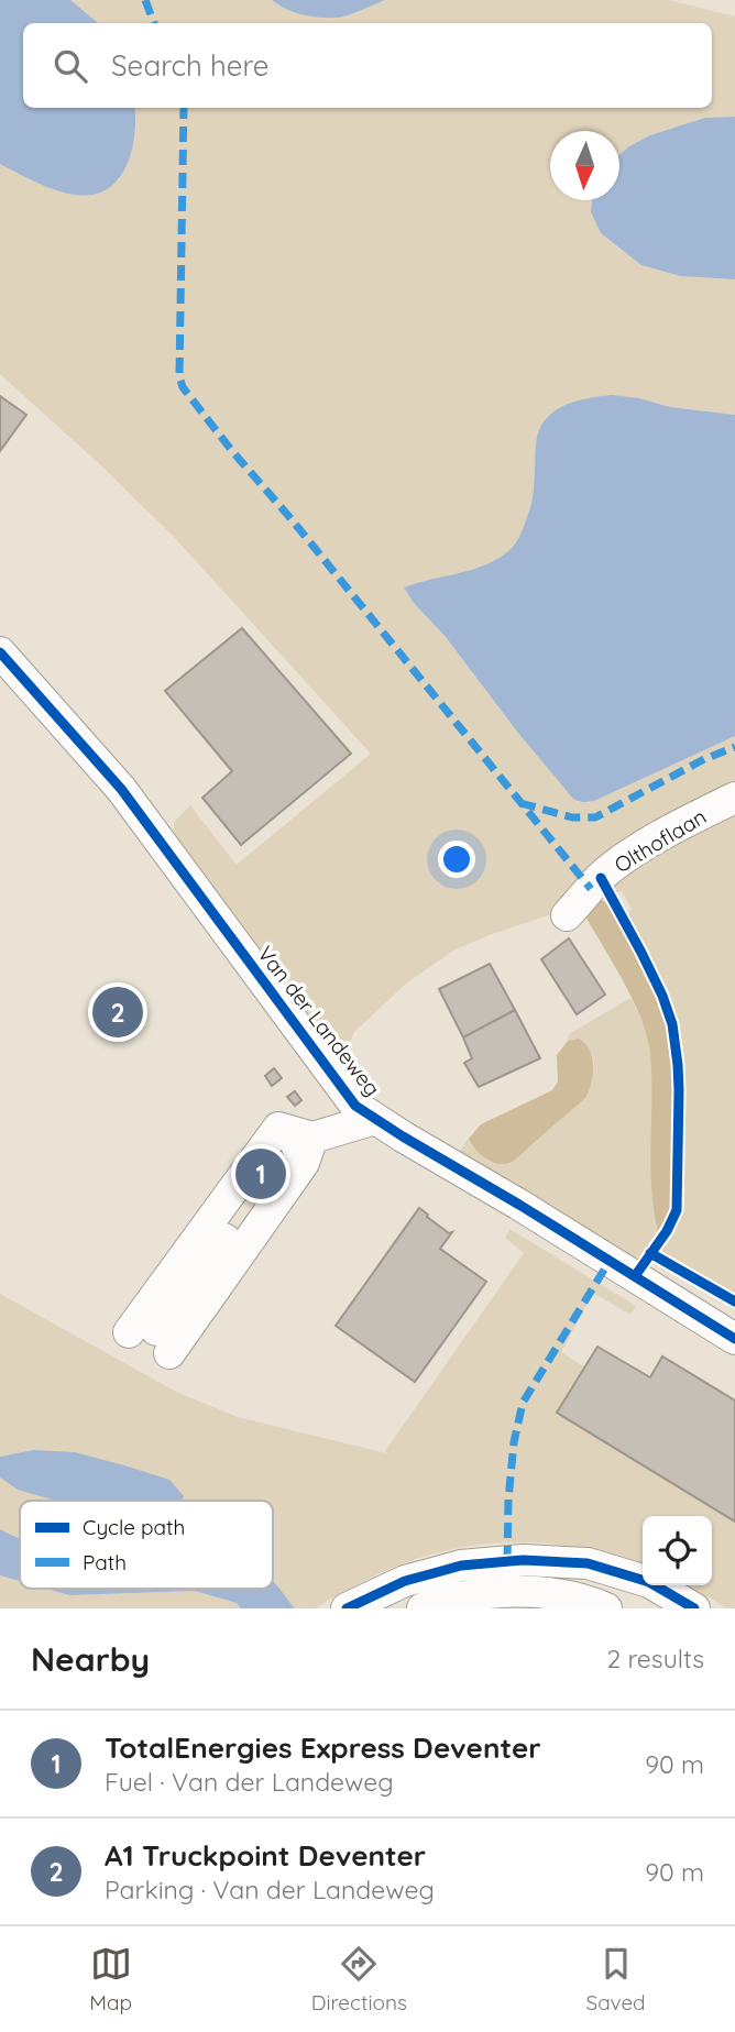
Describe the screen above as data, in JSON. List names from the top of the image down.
{
  "streets": {
    "street": ["Olthoflaan", "Van der Landeweg"]
  },
  "legend": ["Cycle path", "Path"],
  "north": "bottom",
  "page": {
    "search": "Search here",
    "pins": ["2", "1"],
    "heading": ["Nearby", "2 results"],
    "list": [
      {
        "mark": "1",
        "name": "TotalEnergies Express Deventer",
        "note": "Fuel · Van der Landeweg",
        "value": "90 m"
      },
      {
        "mark": "2",
        "name": "A1 Truckpoint Deventer",
        "note": "Parking · Van der Landeweg",
        "value": "90 m"
      }
    ],
    "nav": ["Map", "Directions", "Saved"]
  }
}
